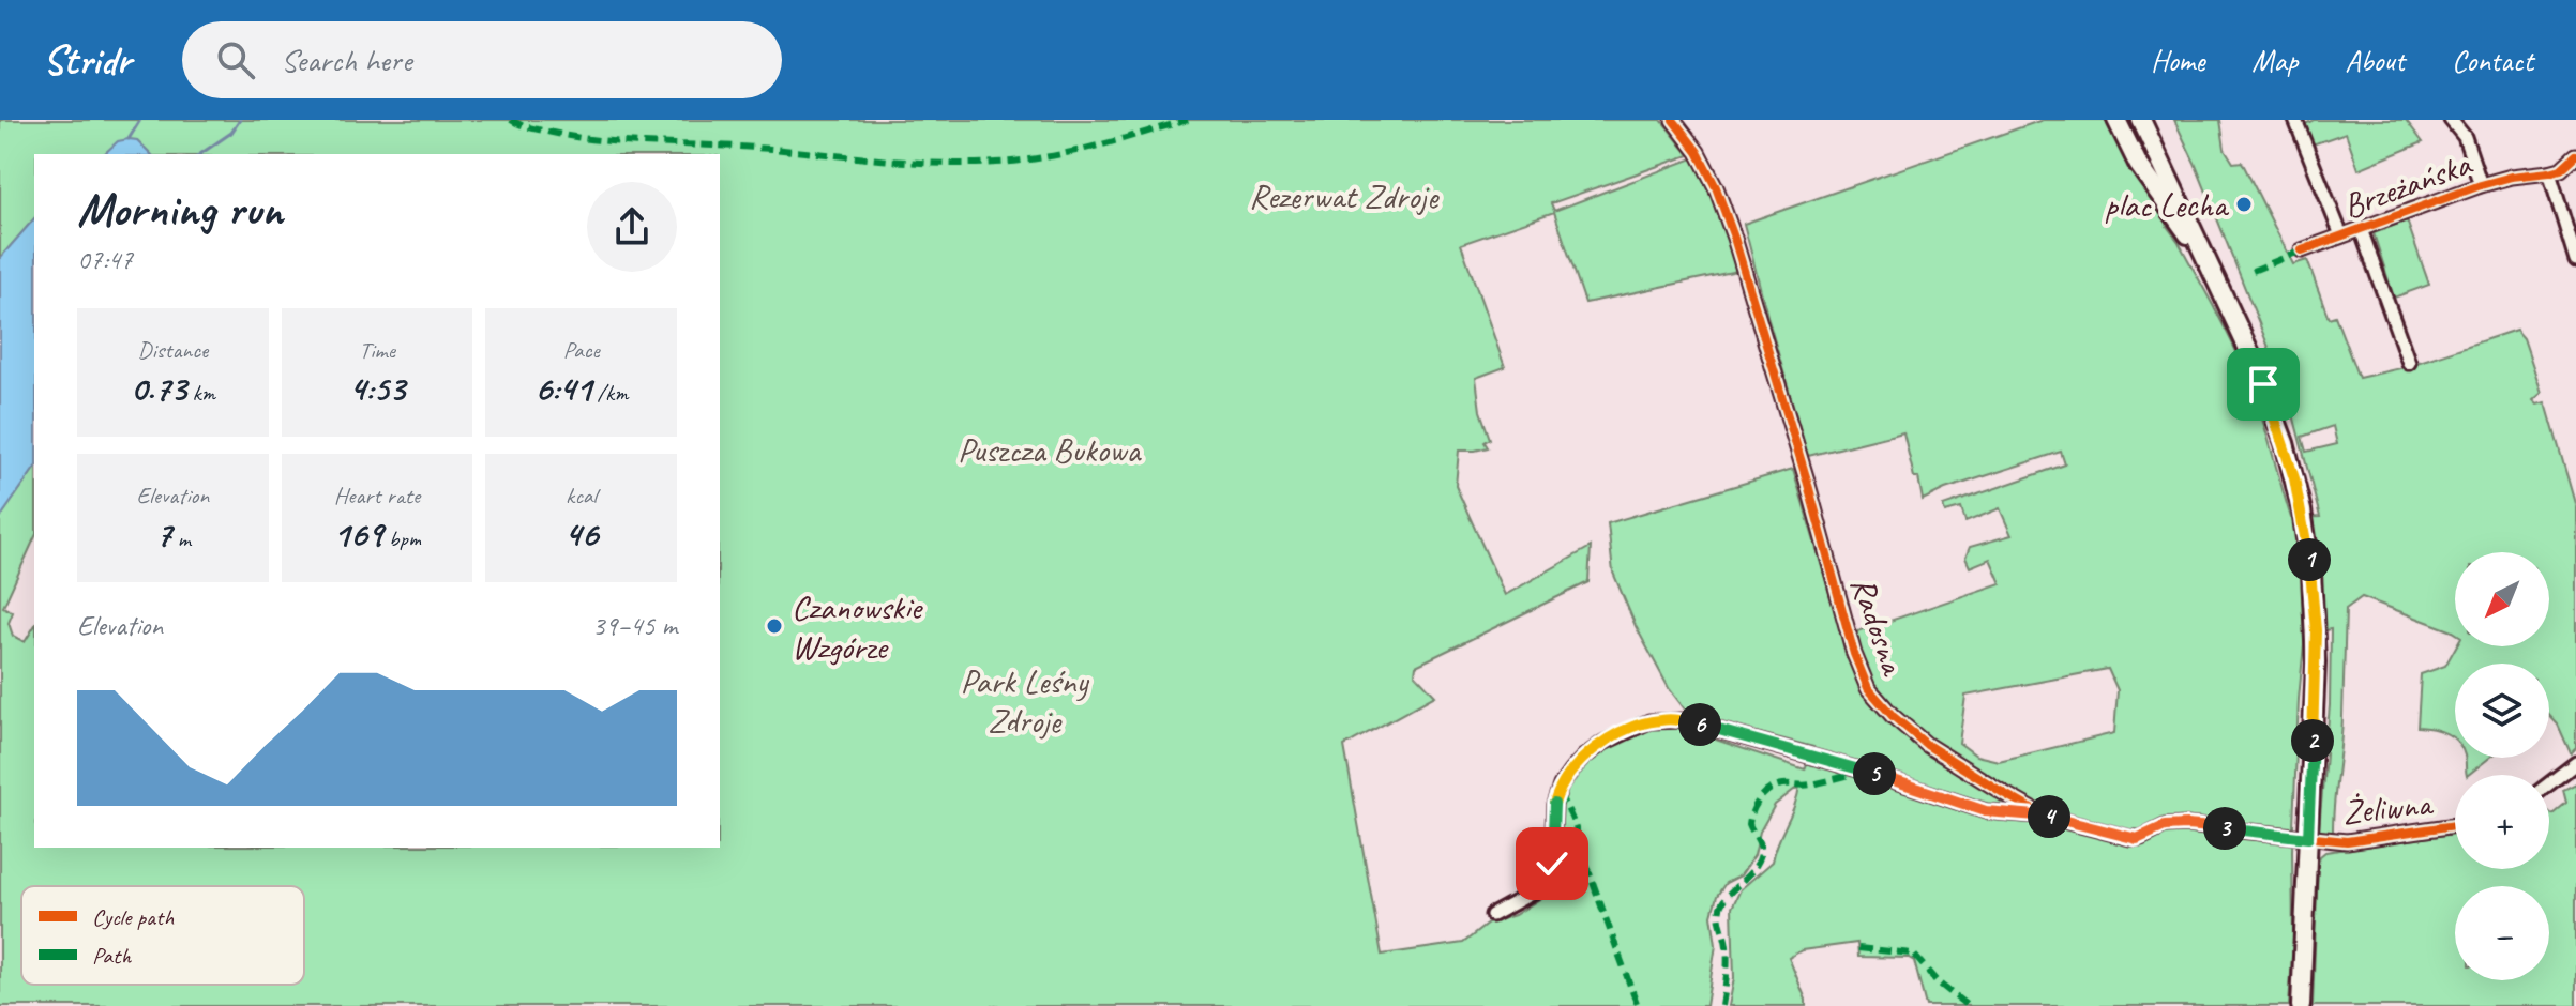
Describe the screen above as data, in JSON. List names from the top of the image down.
{
  "streets": {
    "street": ["Brzeżańska", "Radosna", "Żeliwna"]
  },
  "crossings": [
    ["Radosna", "Żeliwna"]
  ],
  "parks": ["Rezerwat Zdroje", "Puszcza Bukowa", "Park Leśny Zdroje"],
  "places": ["plac Lecha", "Czanowskie Wzgórze"],
  "legend": ["Cycle path", "Path"],
  "north": "bottom left",
  "page": {
    "header": "Stridr",
    "search": "Search here",
    "nav": [
      "Home",
      "Map",
      "About",
      "Contact"
    ],
    "heading": ["Morning run", "07:47"],
    "stats": [
      ["Distance", "0.73 km"],
      ["Time", "4:53"],
      ["Pace", "6:41 /km"],
      ["Elevation", "7 m"],
      ["Heart rate", "169 bpm"],
      ["kcal", "46"]
    ],
    "pins": [
      "1",
      "6",
      "2",
      "5",
      "4",
      "3"
    ],
    "map_buttons": ["+", "−"],
    "chart": ["Elevation", "39–45 m"]
  }
}
